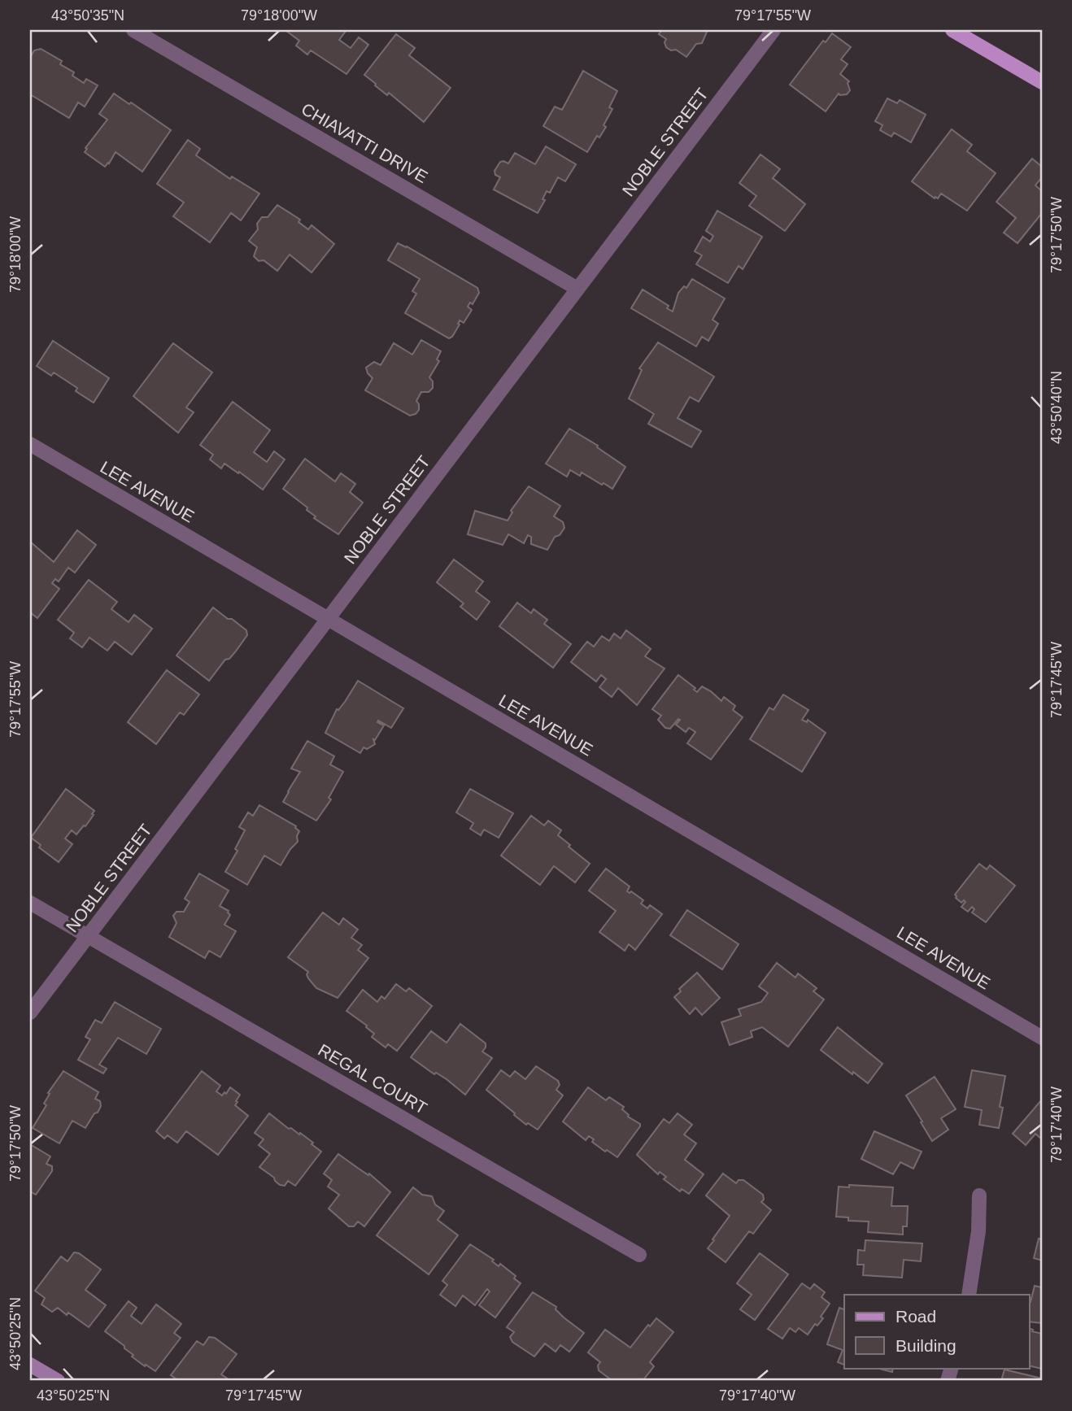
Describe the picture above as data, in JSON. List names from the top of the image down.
{
  "streets": {
    "street": [
      "NOBLE STREET",
      "CHIAVATTI DRIVE",
      "LEE AVENUE",
      "REGAL COURT"
    ]
  },
  "crossings": [
    ["NOBLE STREET", "CHIAVATTI DRIVE"],
    ["NOBLE STREET", "LEE AVENUE"],
    ["NOBLE STREET", "REGAL COURT"]
  ],
  "legend": ["Road", "Building"],
  "coordinates": [
    "43°50'35\"N",
    "79°18'00\"W",
    "79°17'55\"W",
    "79°17'50\"W",
    "43°50'40\"N",
    "79°17'45\"W",
    "79°17'40\"W",
    "43°50'25\"N"
  ]
}
